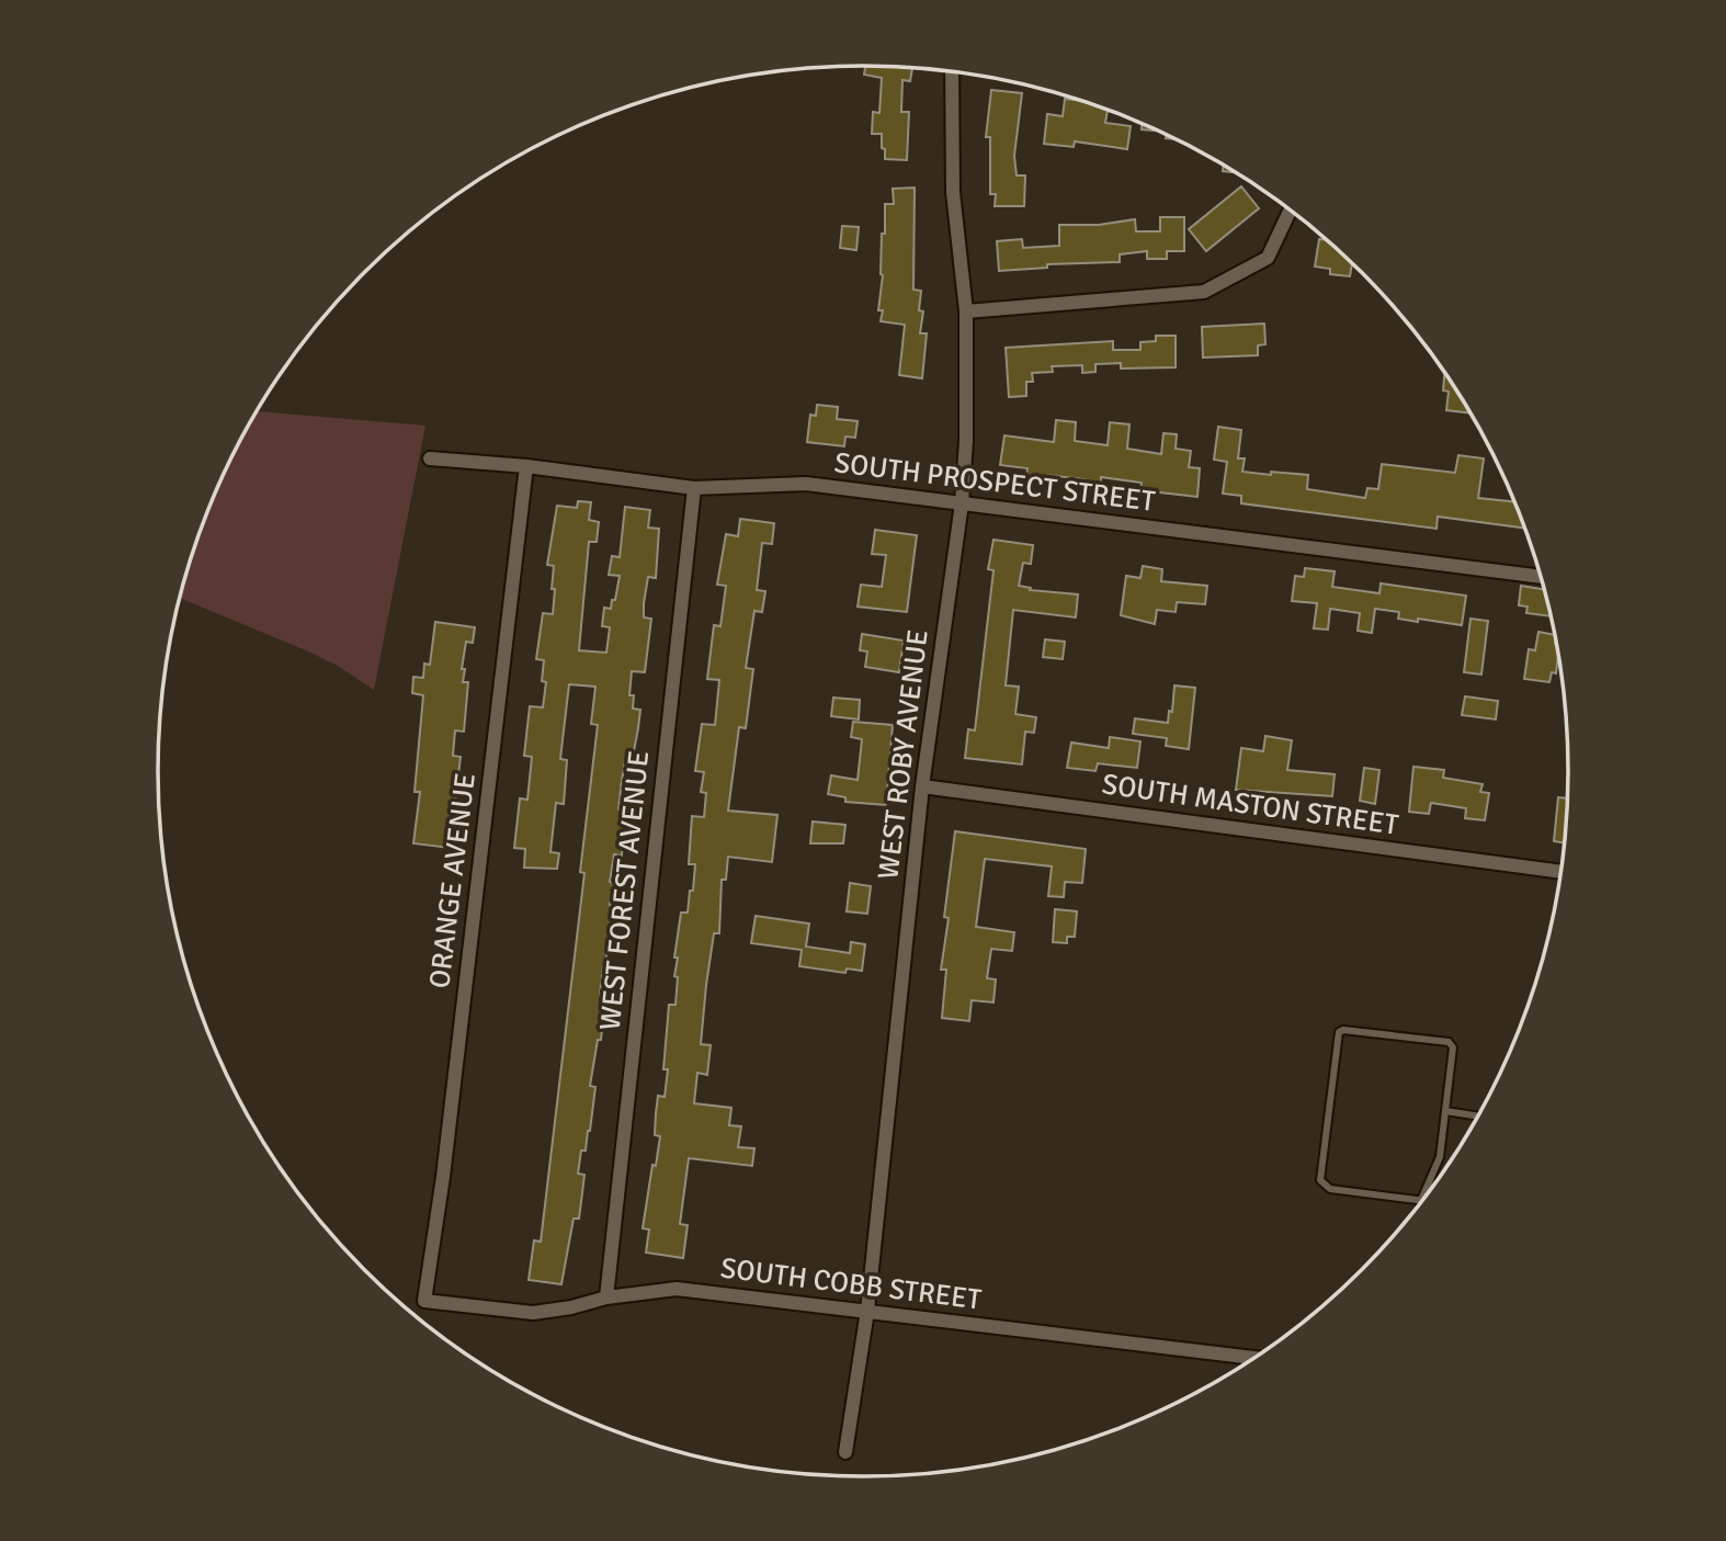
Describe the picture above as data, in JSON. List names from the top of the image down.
{
  "streets": {
    "street": [
      "SOUTH PROSPECT STREET",
      "WEST ROBY AVENUE",
      "SOUTH MASTON STREET",
      "ORANGE AVENUE",
      "WEST FOREST AVENUE",
      "SOUTH COBB STREET"
    ]
  },
  "crossings": [
    ["SOUTH PROSPECT STREET", "WEST ROBY AVENUE"],
    ["SOUTH PROSPECT STREET", "ORANGE AVENUE"],
    ["SOUTH PROSPECT STREET", "WEST FOREST AVENUE"],
    ["WEST ROBY AVENUE", "SOUTH MASTON STREET"],
    ["WEST ROBY AVENUE", "SOUTH COBB STREET"],
    ["ORANGE AVENUE", "SOUTH COBB STREET"],
    ["WEST FOREST AVENUE", "SOUTH COBB STREET"]
  ]
}
